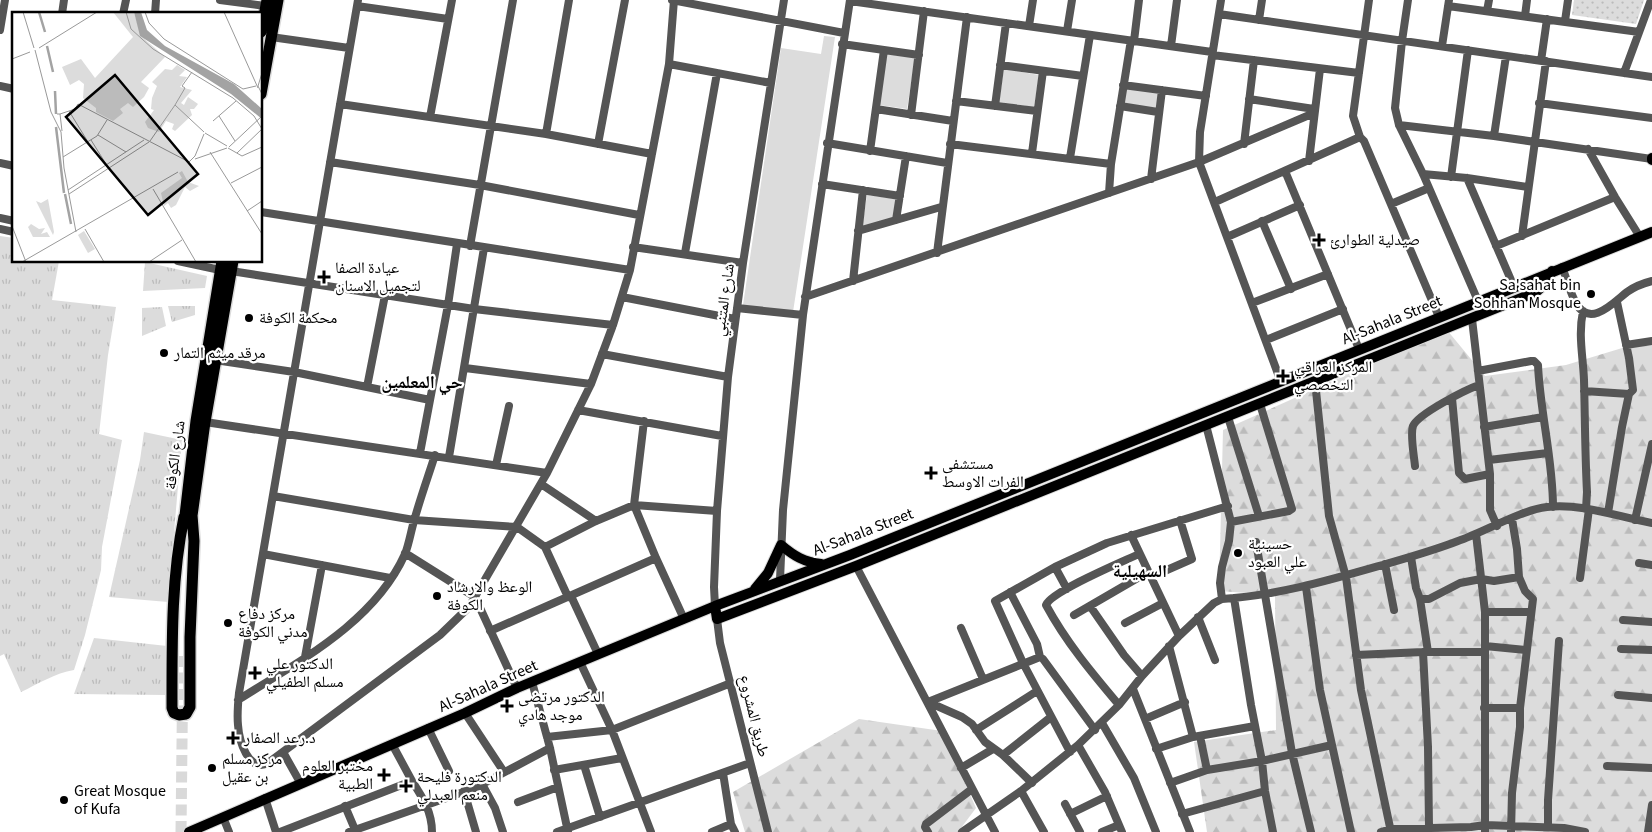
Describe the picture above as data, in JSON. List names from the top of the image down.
{
  "streets": {
    "highway": ["شارع الكوفة"],
    "main road": ["Al-Sahala Street", "طريق المشروع"],
    "street": ["شارع المتنبي"]
  },
  "crossings": [
    ["شارع المتنبي", "Al-Sahala Street"],
    ["شارع المتنبي", "طريق المشروع"],
    ["Al-Sahala Street", "طريق المشروع"]
  ],
  "districts": ["حي المعلمين", "السهيلية"],
  "places": {
    "health": [
      "صيدلية الطوارئ",
      "عيادة الصفا لتجميل الاسنان",
      "المركز العراقي التخصصي",
      "مستشفى الفرات الاوسط",
      "الدكتور علي مسلم الطفيلي",
      "الدكتور مرتضى موجد هادي",
      "د.رعد الصفار",
      "مختبر العلوم الطبية",
      "الدكتورة فليحة منعم العبدلي"
    ],
    "other": [
      "Sa'sahat bin Sohhan Mosque",
      "محكمة الكوفة",
      "مرقد ميثم التمار",
      "حسينية علي العبود",
      "الوعظ والارشاد الكوفة",
      "مركز دفاع مدني الكوفة",
      "مركز مسلم بن عقيل",
      "Great Mosque of Kufa"
    ]
  }
}
